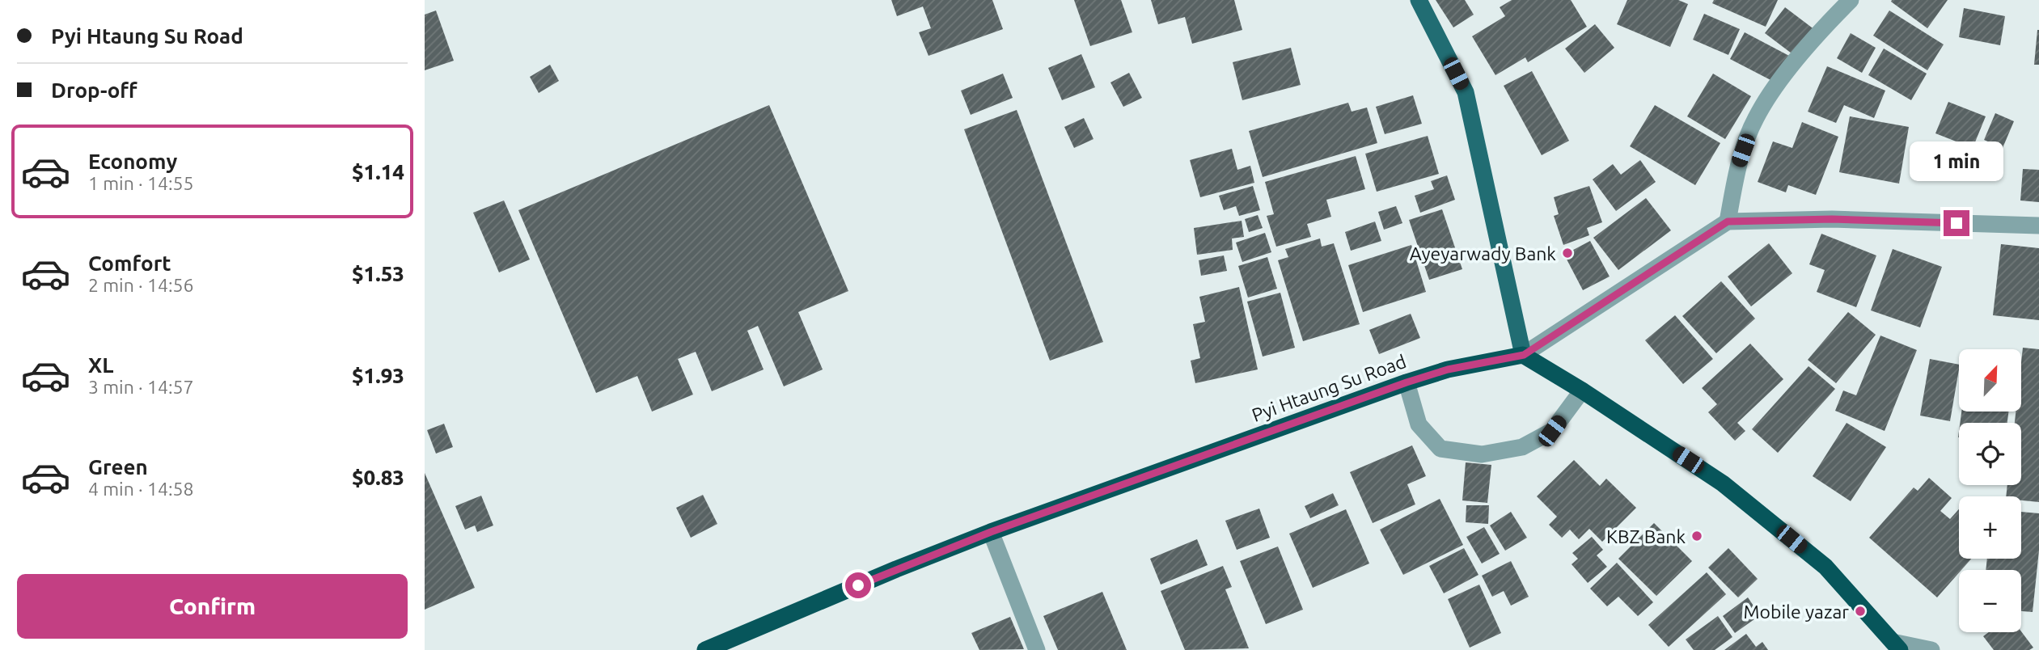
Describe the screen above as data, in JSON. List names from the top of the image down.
{
  "streets": {
    "highway": ["Pyi Htaung Su Road"]
  },
  "places": ["Ayeyarwady Bank", "KBZ Bank", "Mobile yazar"],
  "north": "top right",
  "page": {
    "banner": ["Pyi Htaung Su Road", "Drop-off"],
    "list": [
      {
        "name": "Economy",
        "note": "1 min · 14:55",
        "value": "$1.14"
      },
      {
        "name": "Comfort",
        "note": "2 min · 14:56",
        "value": "$1.53"
      },
      {
        "name": "XL",
        "note": "3 min · 14:57",
        "value": "$1.93"
      },
      {
        "name": "Green",
        "note": "4 min · 14:58",
        "value": "$0.83"
      }
    ],
    "bubble": "1 min",
    "map_buttons": ["+", "−"],
    "buttons": "Confirm"
  }
}
